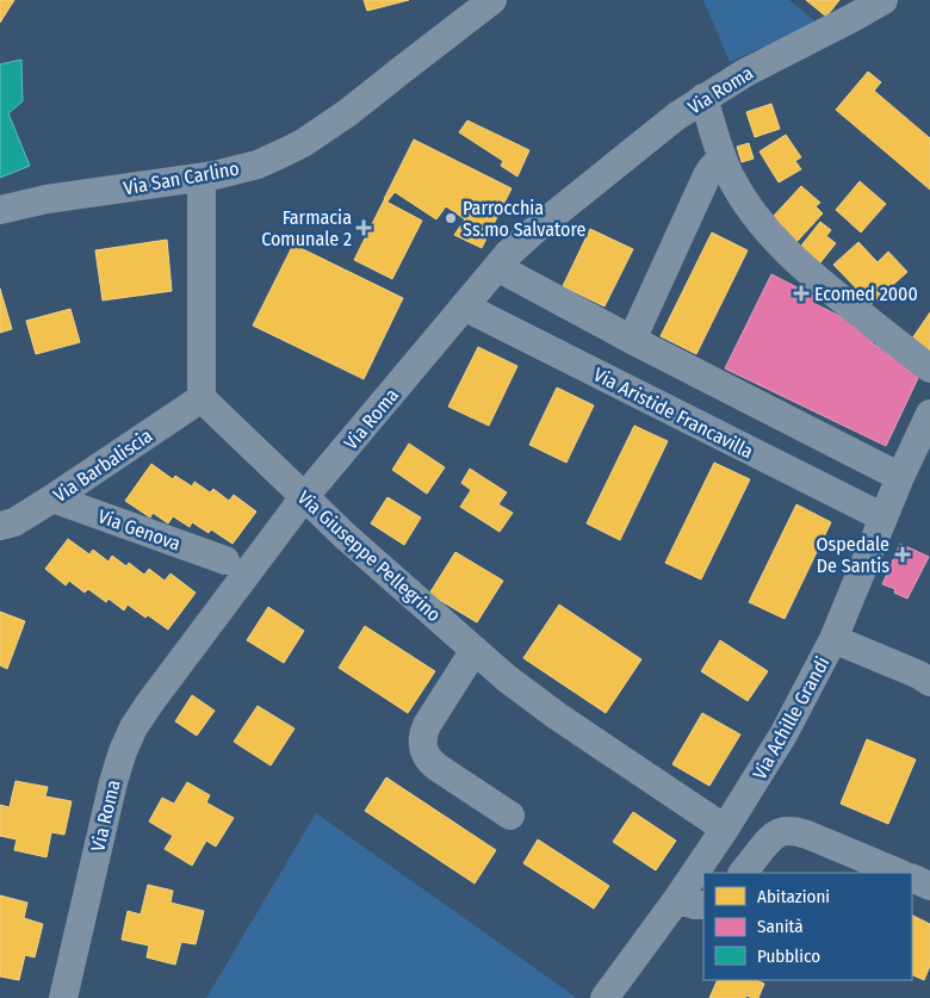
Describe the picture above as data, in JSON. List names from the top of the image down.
{
  "streets": {
    "street": [
      "Via Roma",
      "Via San Carlino",
      "Via Aristide Francavilla",
      "Via Barbaliscia",
      "Via Genova",
      "Via Giuseppe Pellegrino",
      "Via Achille Grandi"
    ]
  },
  "crossings": [
    ["Via Roma", "Via Aristide Francavilla"],
    ["Via Roma", "Via Giuseppe Pellegrino"],
    ["Via Aristide Francavilla", "Via Achille Grandi"],
    ["Via Barbaliscia", "Via Genova"],
    ["Via Barbaliscia", "Via Giuseppe Pellegrino"],
    ["Via Giuseppe Pellegrino", "Via Achille Grandi"]
  ],
  "places": {
    "other": ["Parrocchia Ss.mo Salvatore"],
    "health": ["Farmacia Comunale 2", "Ecomed 2000", "Ospedale De Santis"]
  },
  "legend": ["Abitazioni", "Sanità", "Pubblico"]
}
